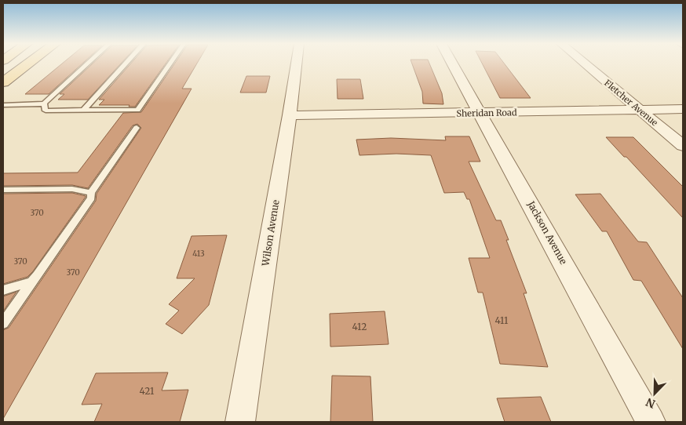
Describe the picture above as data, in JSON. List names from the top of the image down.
{
  "streets": {
    "street": [
      "Fletcher Avenue",
      "Sheridan Road",
      "Wilson Avenue",
      "Jackson Avenue"
    ]
  },
  "crossings": [
    ["Fletcher Avenue", "Sheridan Road"],
    ["Sheridan Road", "Wilson Avenue"],
    ["Sheridan Road", "Jackson Avenue"]
  ],
  "house_numbers": [
    "370",
    "413",
    "370",
    "370",
    "411",
    "412",
    "421"
  ],
  "north": "bottom left"
}
